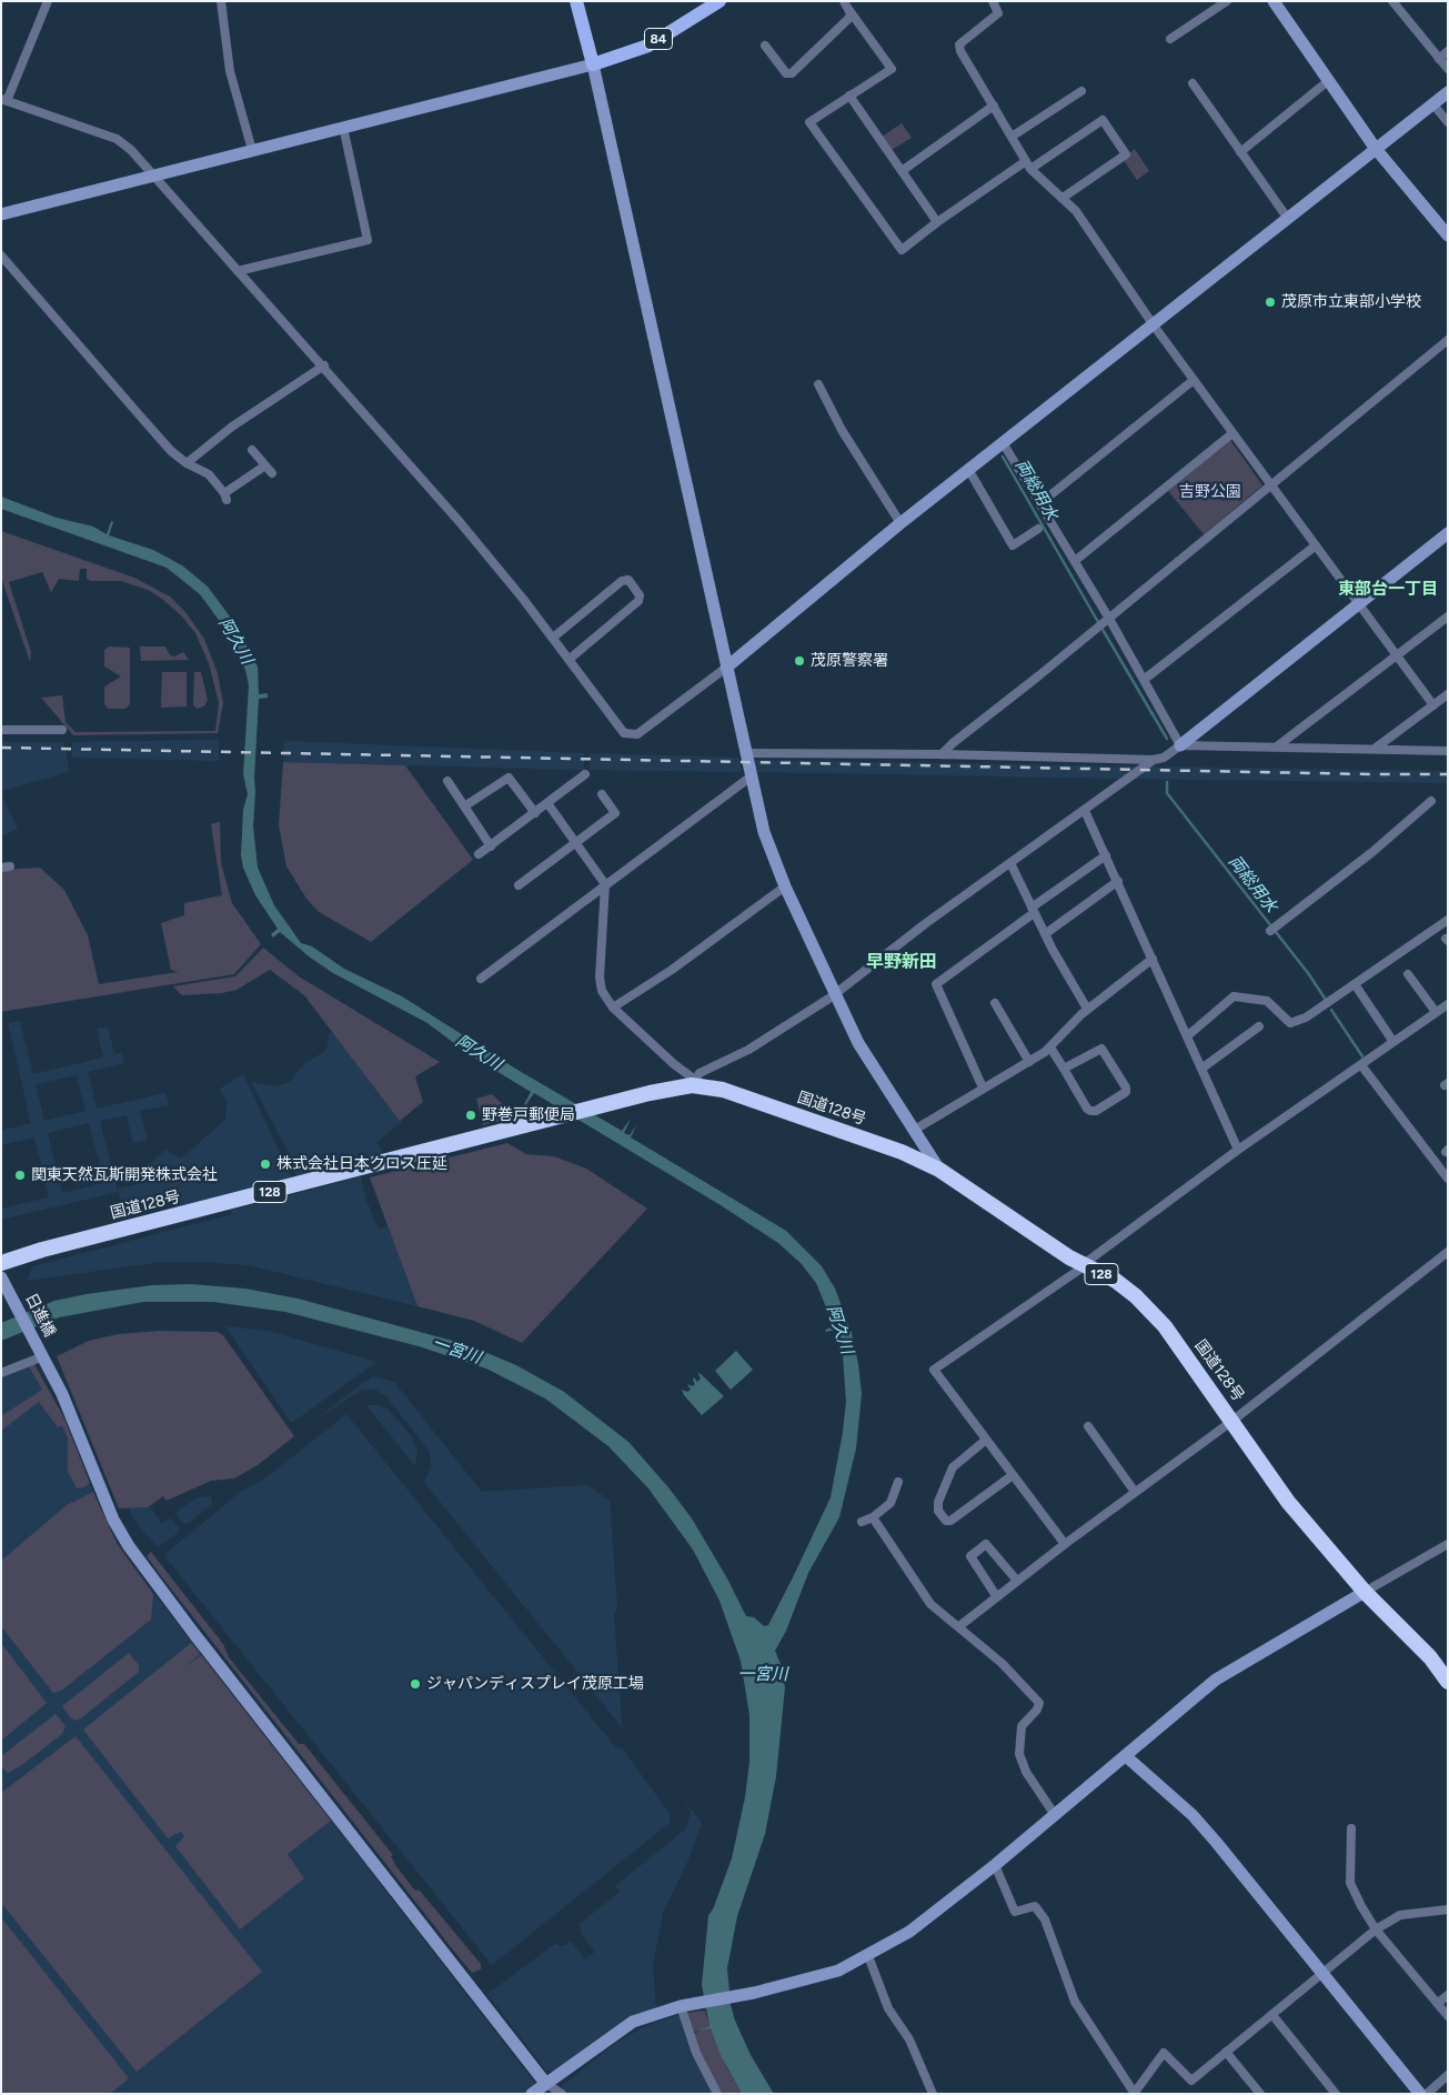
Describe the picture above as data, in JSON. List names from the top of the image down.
{
  "streets": {
    "highway": ["国道128号", "128"],
    "main road": ["84"],
    "street": ["日進橋"]
  },
  "districts": ["東部台一丁目", "早野新田"],
  "water": ["両総用水", "阿久川", "一宮川"],
  "parks": ["吉野公園"],
  "places": [
    "茂原市立東部小学校",
    "茂原警察署",
    "野巻戸郵便局",
    "株式会社日本クロス圧延",
    "関東天然瓦斯開発株式会社",
    "ジャパンディスプレイ茂原工場"
  ]
}
